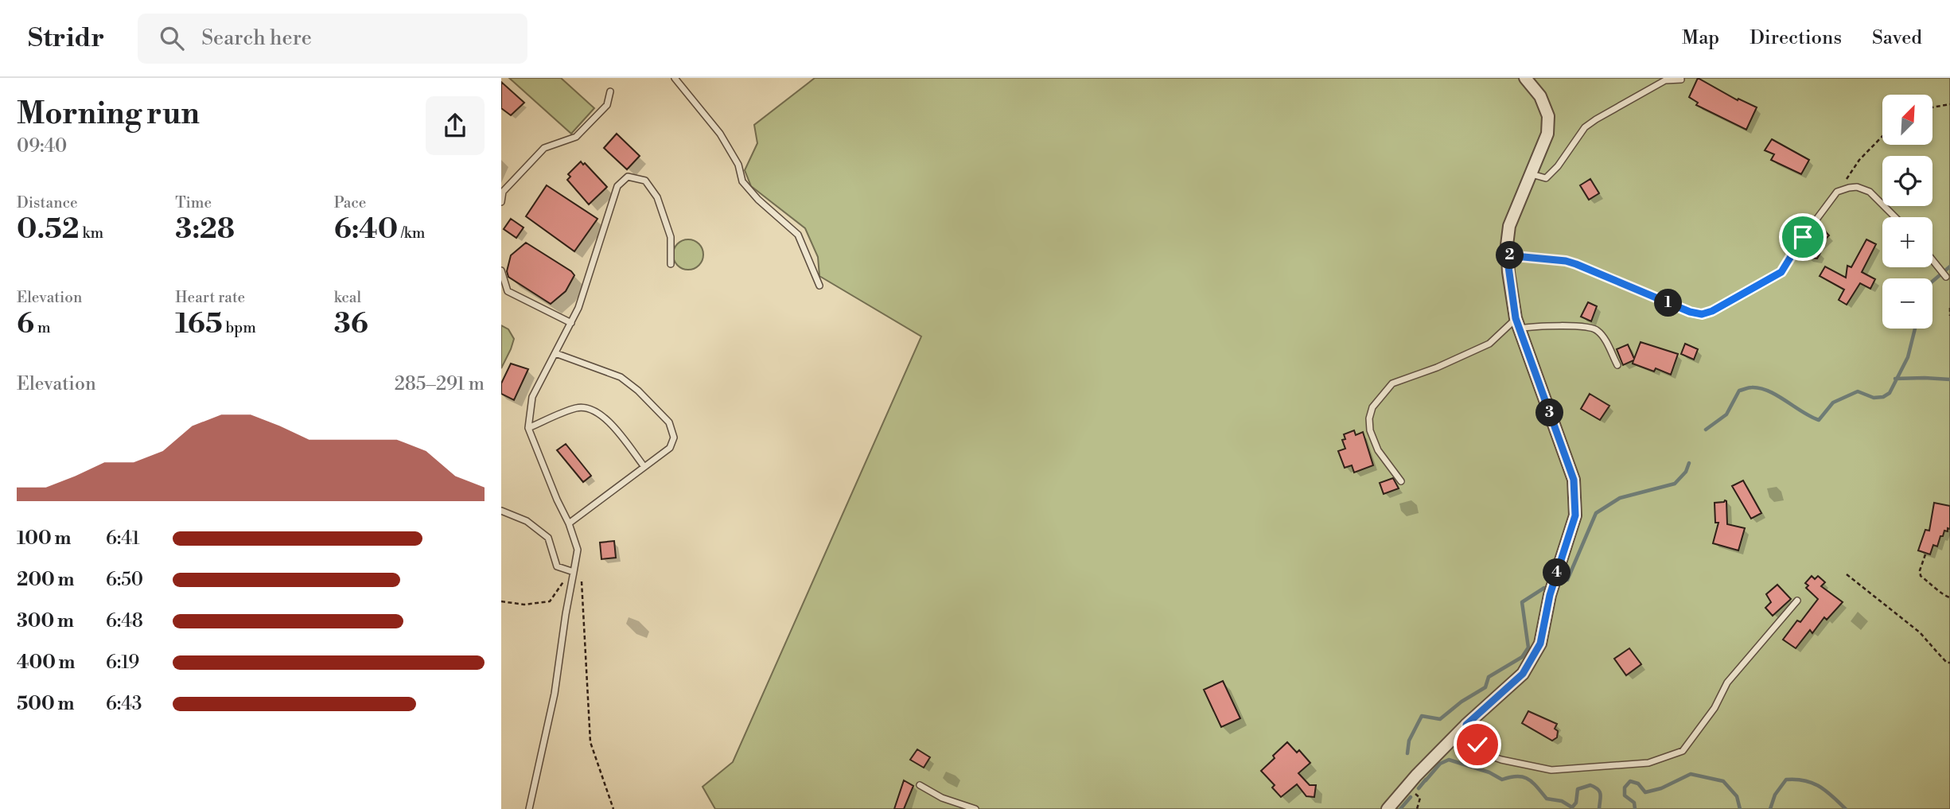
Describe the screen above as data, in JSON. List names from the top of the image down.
{
  "north": "top right",
  "page": {
    "header": "Stridr",
    "search": "Search here",
    "nav": ["Map", "Directions", "Saved"],
    "heading": ["Morning run", "09:40"],
    "map_buttons": ["+", "−"],
    "stats": [
      ["Distance", "0.52 km"],
      ["Time", "3:28"],
      ["Pace", "6:40 /km"],
      ["Elevation", "6 m"],
      ["Heart rate", "165 bpm"],
      ["kcal", "36"]
    ],
    "pins": [
      "2",
      "1",
      "3",
      "4"
    ],
    "chart": ["Elevation", "285–291 m"],
    "list": [
      {
        "name": "100 m",
        "note": "6:41"
      },
      {
        "name": "200 m",
        "note": "6:50"
      },
      {
        "name": "300 m",
        "note": "6:48"
      },
      {
        "name": "400 m",
        "note": "6:19"
      },
      {
        "name": "500 m",
        "note": "6:43"
      }
    ]
  }
}
